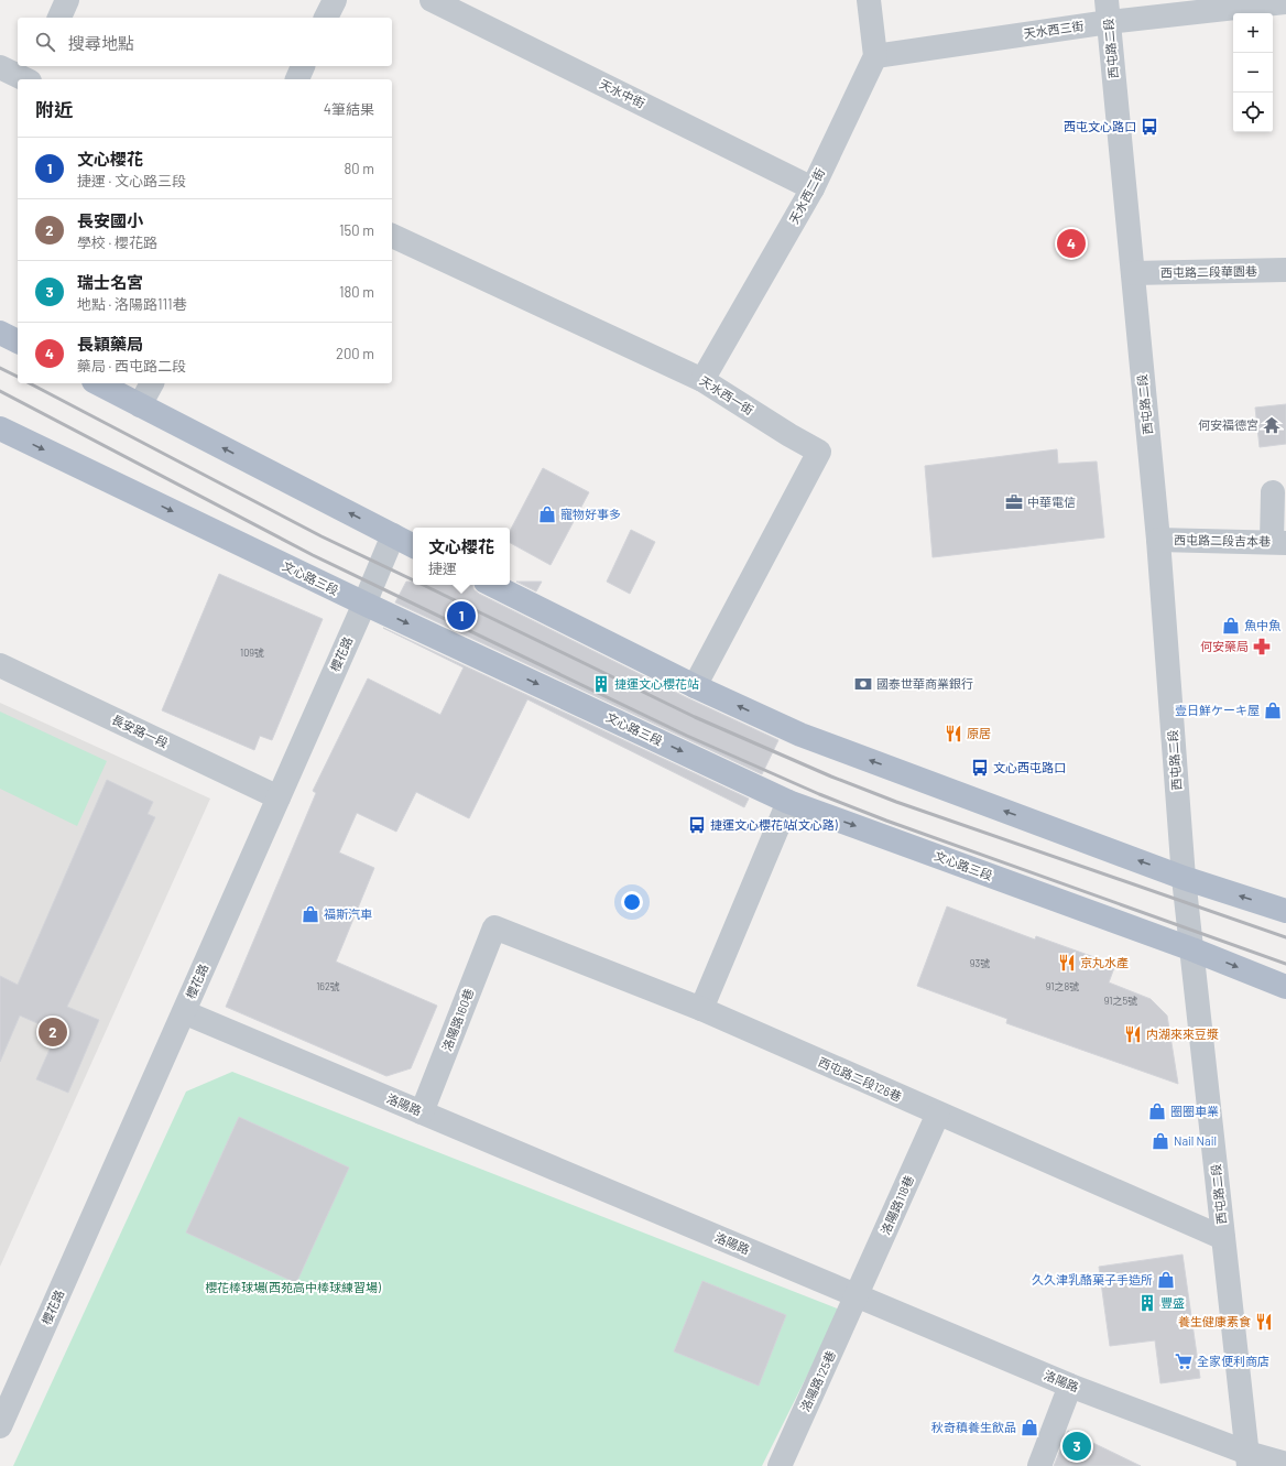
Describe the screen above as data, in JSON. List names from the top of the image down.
{
  "streets": {
    "main road": ["文心路三段"],
    "street": [
      "天水西三街",
      "西屯路二段",
      "天水中街",
      "天水西二街",
      "西屯路二段華園巷",
      "天水西一街",
      "西屯路二段吉本巷",
      "櫻花路",
      "長安路一段",
      "洛陽路160巷",
      "西屯路二段126巷",
      "洛陽路",
      "洛陽路118巷",
      "洛陽路125巷"
    ]
  },
  "crossings": [
    ["天水西三街", "西屯路二段"],
    ["天水西三街", "天水西二街"],
    ["西屯路二段", "西屯路二段華園巷"],
    ["西屯路二段", "西屯路二段吉本巷"],
    ["西屯路二段", "文心路三段"],
    ["西屯路二段", "西屯路二段126巷"],
    ["西屯路二段", "洛陽路"],
    ["天水中街", "天水西二街"],
    ["天水西二街", "天水西一街"],
    ["文心路三段", "櫻花路"],
    ["櫻花路", "長安路一段"],
    ["櫻花路", "洛陽路"],
    ["洛陽路160巷", "西屯路二段126巷"],
    ["洛陽路160巷", "洛陽路"],
    ["西屯路二段126巷", "洛陽路118巷"],
    ["洛陽路", "洛陽路118巷"],
    ["洛陽路", "洛陽路125巷"],
    ["洛陽路118巷", "洛陽路125巷"]
  ],
  "parks": ["櫻花棒球場(西苑高中棒球練習場)"],
  "places": {
    "bus stop": ["西屯文心路口", "文心西屯路口", "捷運文心櫻花站(文心路)"],
    "temple": ["何安福德宮"],
    "office": ["中華電信"],
    "shop": [
      "寵物好事多",
      "魚中魚",
      "壹日鮮ケーキ屋",
      "福斯汽車",
      "圈圈車業",
      "Nail Nail",
      "久久津乳酪菓子手造所",
      "秋奇稹養生飲品"
    ],
    "pharmacy": ["何安藥局"],
    "building": ["捷運文心櫻花站", "豐盛"],
    "bank": ["國泰世華商業銀行"],
    "restaurant": [
      "原居",
      "京丸水產",
      "内湖來來豆漿",
      "養生健康素食"
    ],
    "supermarket": ["全家便利商店"]
  },
  "house_numbers": [
    "109號",
    "93號",
    "162號",
    "91之8號",
    "91之5號"
  ],
  "page": {
    "map_buttons": ["+", "−"],
    "search": "搜尋地點",
    "heading": ["附近", "4筆結果"],
    "list": [
      {
        "mark": "1",
        "name": "文心櫻花",
        "note": "捷運 · 文心路三段",
        "value": "80 m"
      },
      {
        "mark": "2",
        "name": "長安國小",
        "note": "學校 · 櫻花路",
        "value": "150 m"
      },
      {
        "mark": "3",
        "name": "瑞士名宮",
        "note": "地點 · 洛陽路111巷",
        "value": "180 m"
      },
      {
        "mark": "4",
        "name": "長穎藥局",
        "note": "藥局 · 西屯路二段",
        "value": "200 m"
      }
    ],
    "pins": [
      "4",
      "1",
      "2",
      "3"
    ],
    "popup": ["文心櫻花", "捷運"]
  }
}
